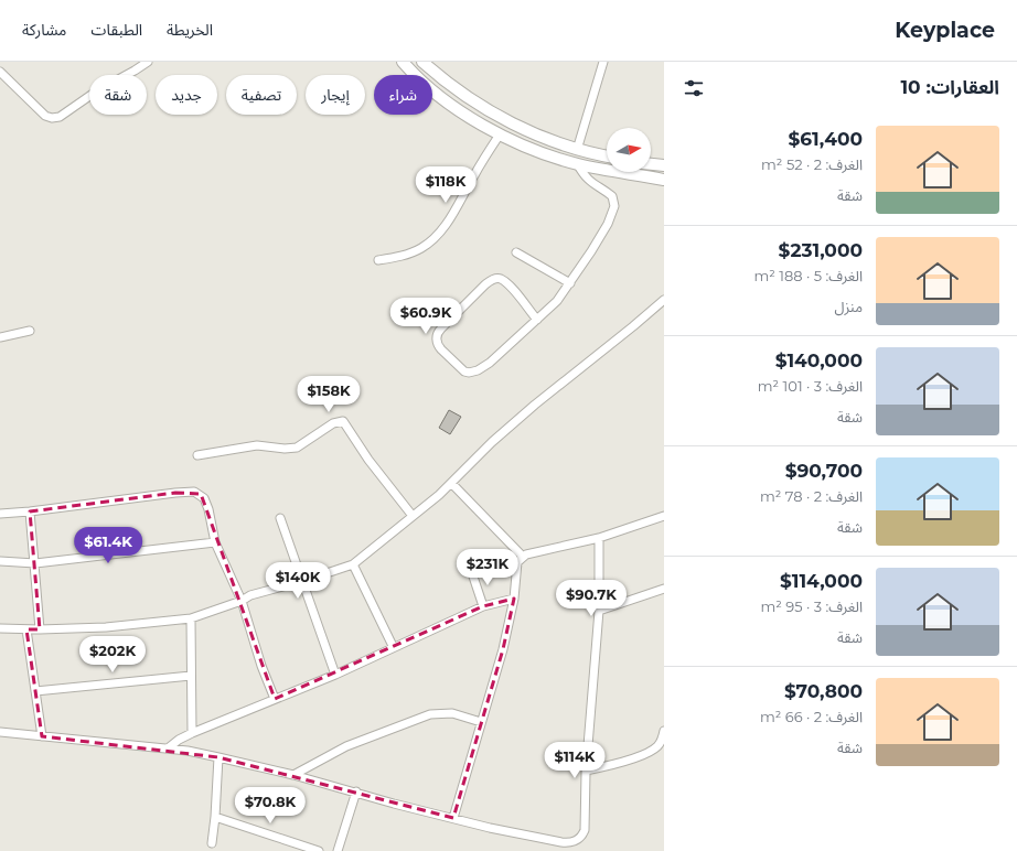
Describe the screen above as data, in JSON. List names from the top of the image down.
{
  "north": "right",
  "page": {
    "header": "Keyplace",
    "nav": ["الخريطة", "الطبقات", "مشاركة"],
    "heading": "العقارات: 10",
    "chip": [
      "شراء",
      "إيجار",
      "تصفية",
      "جديد",
      "شقة"
    ],
    "list": [
      {
        "name": "$61,400",
        "note": "الغرف: 2 · 52 m² · شقة"
      },
      {
        "name": "$231,000",
        "note": "الغرف: 5 · 188 m² · منزل"
      },
      {
        "name": "$140,000",
        "note": "الغرف: 3 · 101 m² · شقة"
      },
      {
        "name": "$90,700",
        "note": "الغرف: 2 · 78 m² · شقة"
      },
      {
        "name": "$114,000",
        "note": "الغرف: 3 · 95 m² · شقة"
      },
      {
        "name": "$70,800",
        "note": "الغرف: 2 · 66 m² · شقة"
      }
    ],
    "price": [
      "$118K",
      "$60.9K",
      "$158K",
      "$61.4K",
      "$231K",
      "$140K",
      "$90.7K",
      "$202K",
      "$114K",
      "$70.8K"
    ]
  }
}
